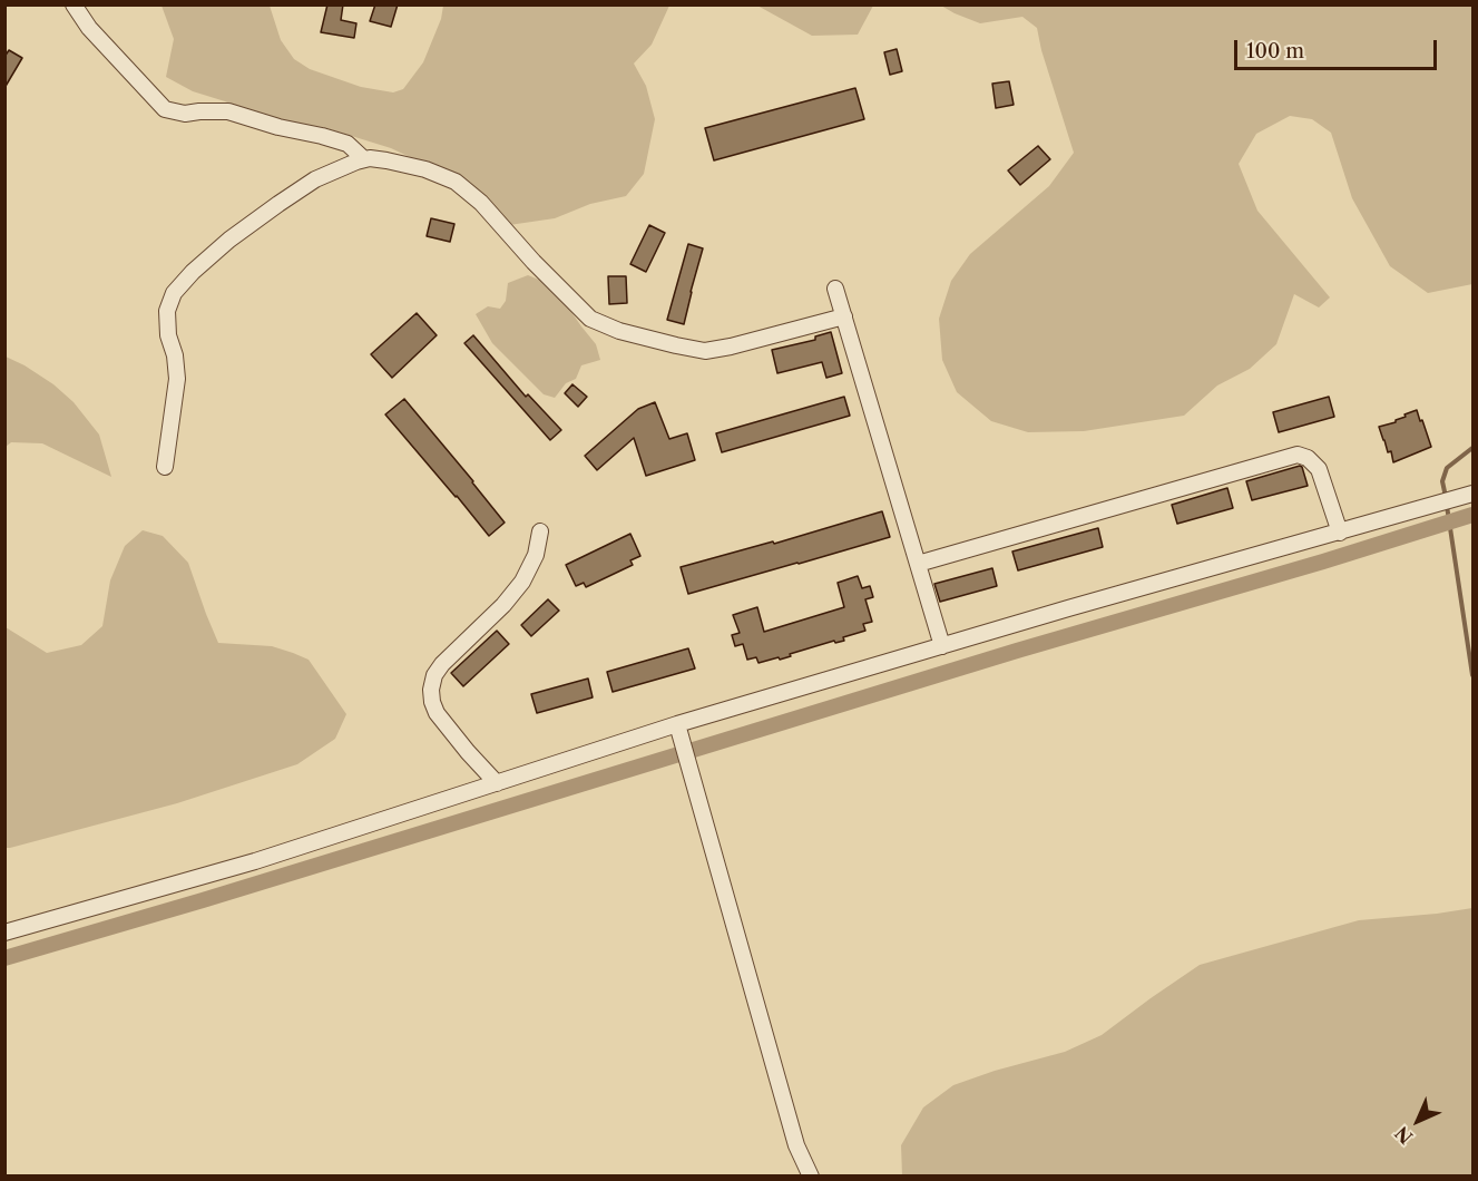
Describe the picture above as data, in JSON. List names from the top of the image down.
{
  "scale_bar": "100 m",
  "north": "bottom left"
}
